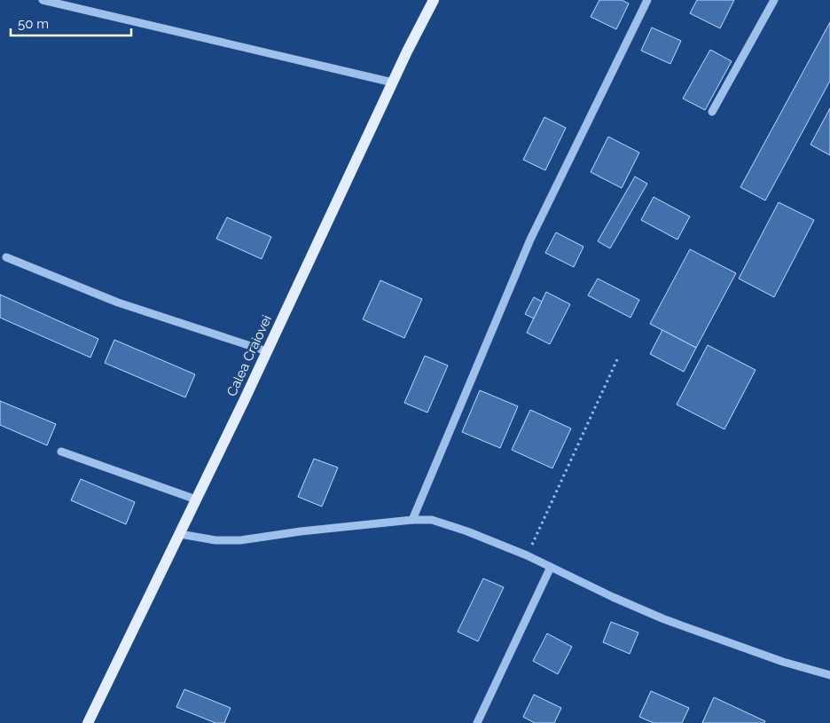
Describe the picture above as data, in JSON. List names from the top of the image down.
{
  "streets": {
    "main road": ["Calea Craiovei"]
  },
  "scale_bar": "50 m"
}
